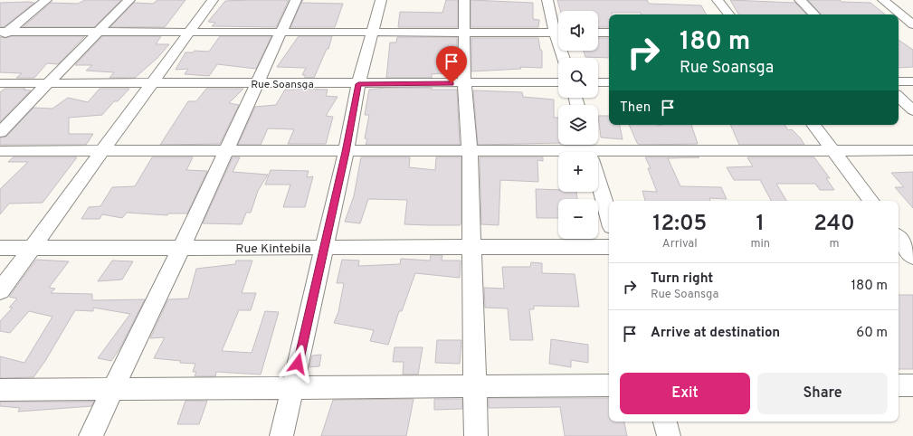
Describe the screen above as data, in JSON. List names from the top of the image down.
{
  "streets": {
    "street": ["Rue Soansga", "Rue Kintebila"]
  },
  "page": {
    "map_buttons": ["+", "−"],
    "turn": ["180 m", "Rue Soansga"],
    "then": "Then",
    "eta": [
      "12:05",
      "Arrival",
      "1",
      "min",
      "240",
      "m"
    ],
    "list": [
      {
        "name": "Turn right",
        "note": "Rue Soansga",
        "value": "180 m"
      },
      {
        "name": "Arrive at destination",
        "value": "60 m"
      }
    ],
    "buttons": ["Exit", "Share"]
  }
}
